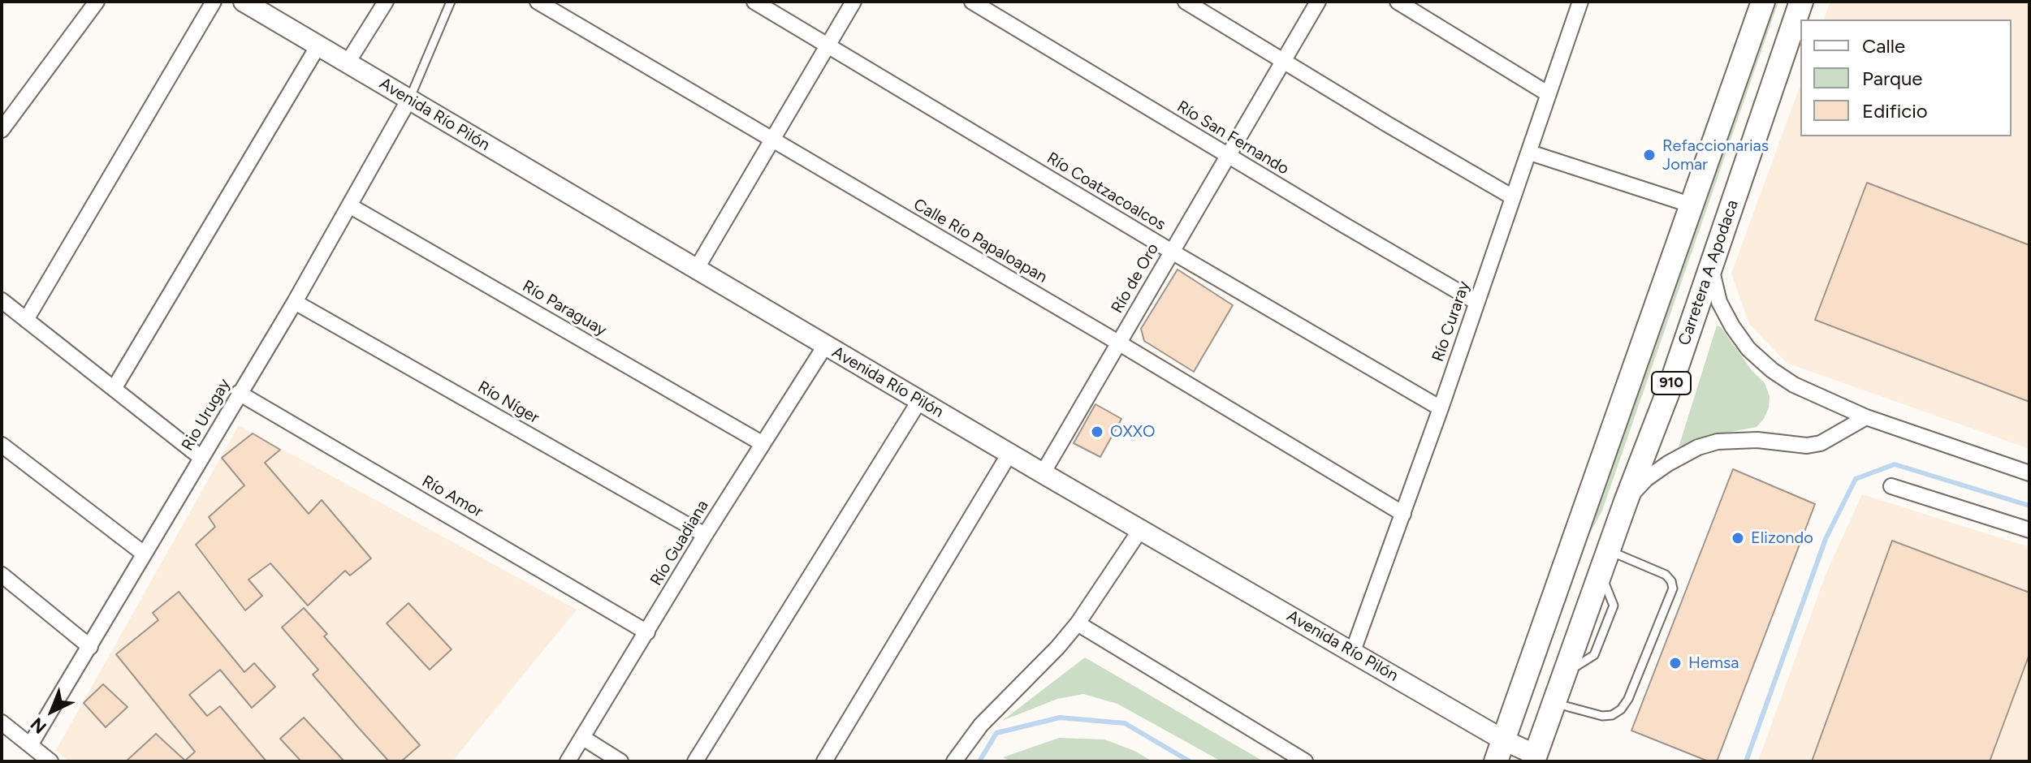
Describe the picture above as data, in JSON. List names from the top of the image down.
{
  "streets": {
    "main road": ["Avenida Río Pilón", "Carretera A Apodaca", "910"],
    "street": [
      "Río San Fernando",
      "Río Coatzacoalcos",
      "Calle Río Papaloapan",
      "Río de Oro",
      "Río Paraguay",
      "Río Curaray",
      "Río Níger",
      "Rio Urugay",
      "Río Amor",
      "Río Guadiana"
    ]
  },
  "crossings": [
    ["Avenida Río Pilón", "Carretera A Apodaca"],
    ["Avenida Río Pilón", "Río de Oro"],
    ["Avenida Río Pilón", "Río Curaray"],
    ["Avenida Río Pilón", "910"],
    ["Avenida Río Pilón", "Rio Urugay"],
    ["Avenida Río Pilón", "Río Guadiana"],
    ["Río San Fernando", "Río de Oro"],
    ["Río San Fernando", "Río Curaray"],
    ["Río Coatzacoalcos", "Río de Oro"],
    ["Río Coatzacoalcos", "Río Curaray"],
    ["Calle Río Papaloapan", "Río de Oro"],
    ["Calle Río Papaloapan", "Río Curaray"],
    ["Río Paraguay", "Rio Urugay"],
    ["Río Paraguay", "Río Guadiana"],
    ["Río Níger", "Rio Urugay"],
    ["Río Níger", "Río Guadiana"],
    ["Rio Urugay", "Río Amor"],
    ["Río Amor", "Río Guadiana"]
  ],
  "places": [
    "Refaccionarias Jomar",
    "OXXO",
    "Elizondo",
    "Hemsa"
  ],
  "legend": ["Calle", "Parque", "Edificio"],
  "north": "bottom left"
}
